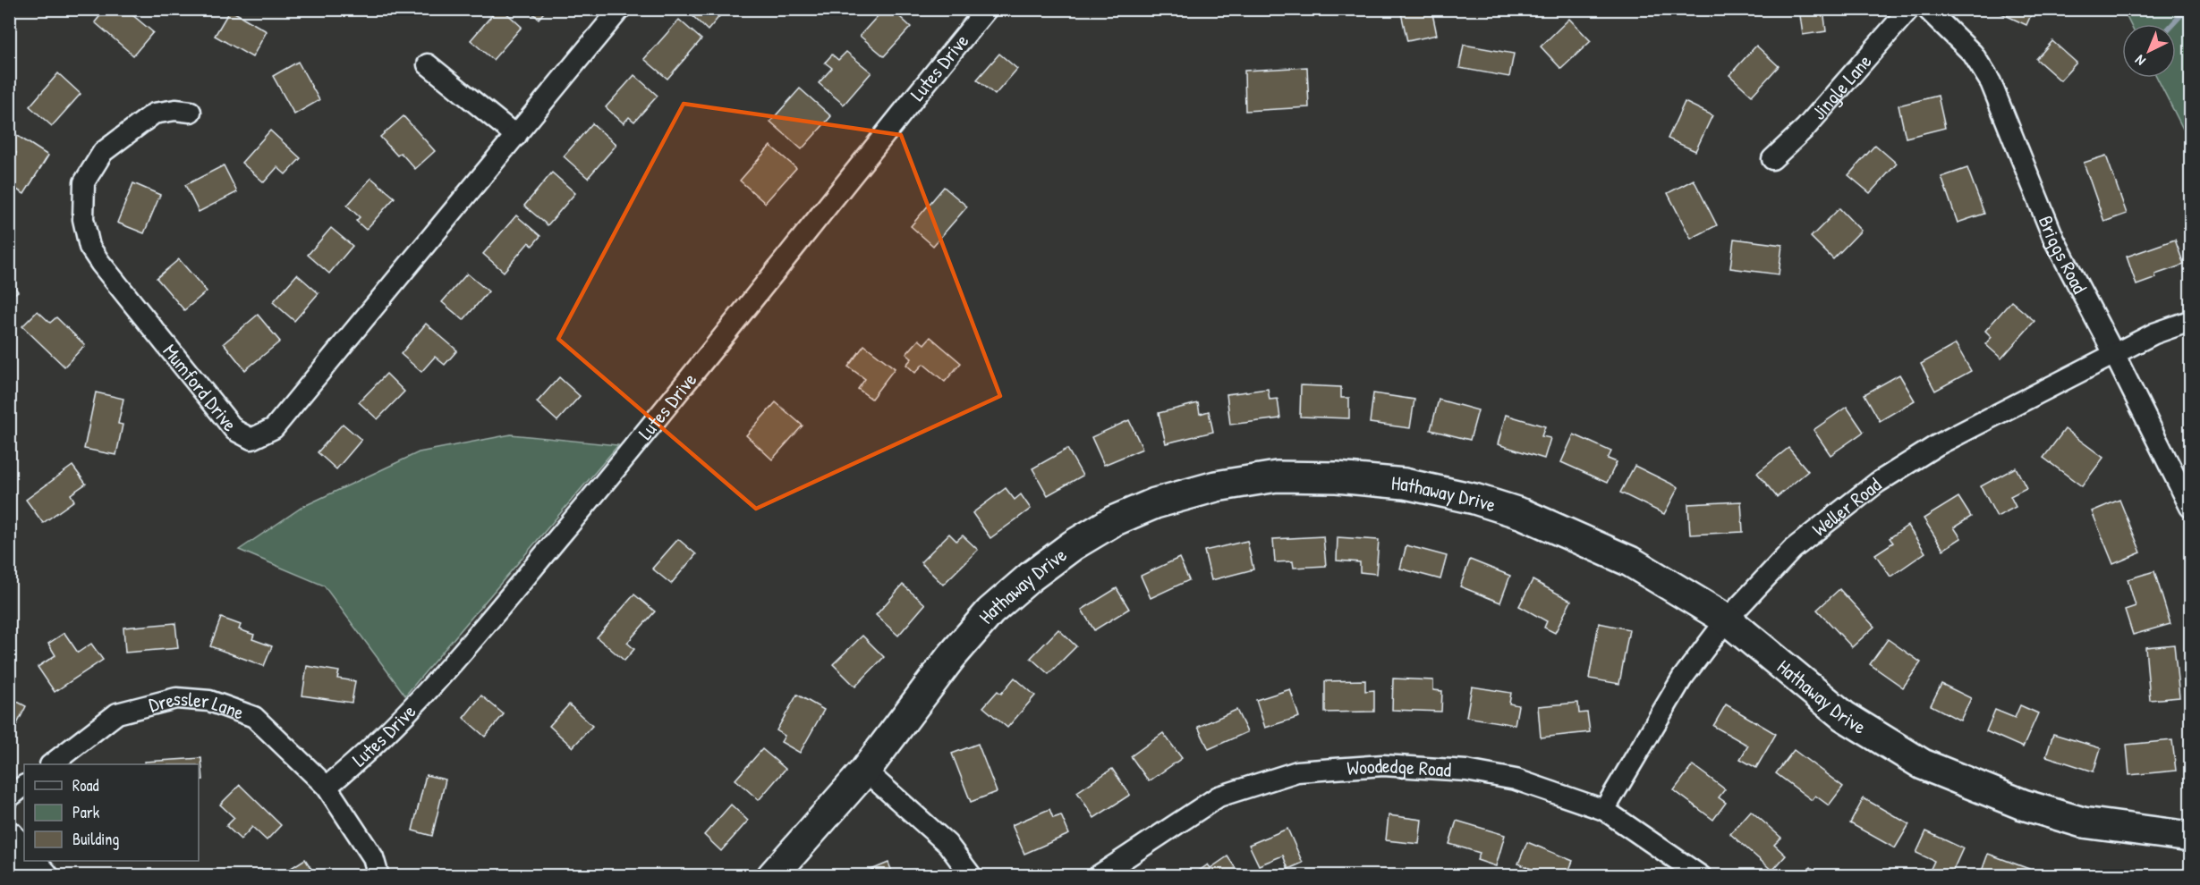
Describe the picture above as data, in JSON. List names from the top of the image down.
{
  "streets": {
    "street": [
      "Lutes Drive",
      "Jingle Lane",
      "Briggs Road",
      "Mumford Drive",
      "Hathaway Drive",
      "Weller Road",
      "Dressler Lane",
      "Woodedge Road"
    ]
  },
  "crossings": [
    ["Lutes Drive", "Dressler Lane"],
    ["Briggs Road", "Weller Road"],
    ["Hathaway Drive", "Weller Road"],
    ["Weller Road", "Woodedge Road"]
  ],
  "legend": ["Road", "Park", "Building"],
  "north": "bottom left"
}
